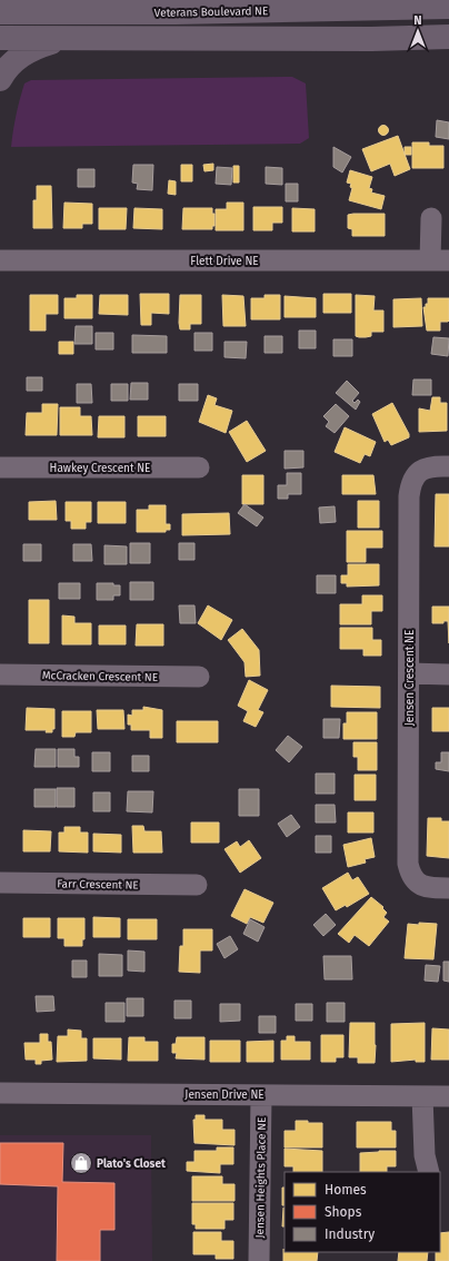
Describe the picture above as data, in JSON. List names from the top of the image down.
{
  "streets": {
    "main road": ["Veterans Boulevard NE"],
    "street": [
      "Flett Drive NE",
      "Hawkey Crescent NE",
      "McCracken Crescent NE",
      "Jensen Crescent NE",
      "Farr Crescent NE",
      "Jensen Drive NE",
      "Jensen Heights Place NE"
    ]
  },
  "crossings": [
    ["Jensen Drive NE", "Jensen Heights Place NE"]
  ],
  "places": {
    "shop": ["Plato's Closet"]
  },
  "legend": ["Homes", "Shops", "Industry"],
  "north": "top"
}
